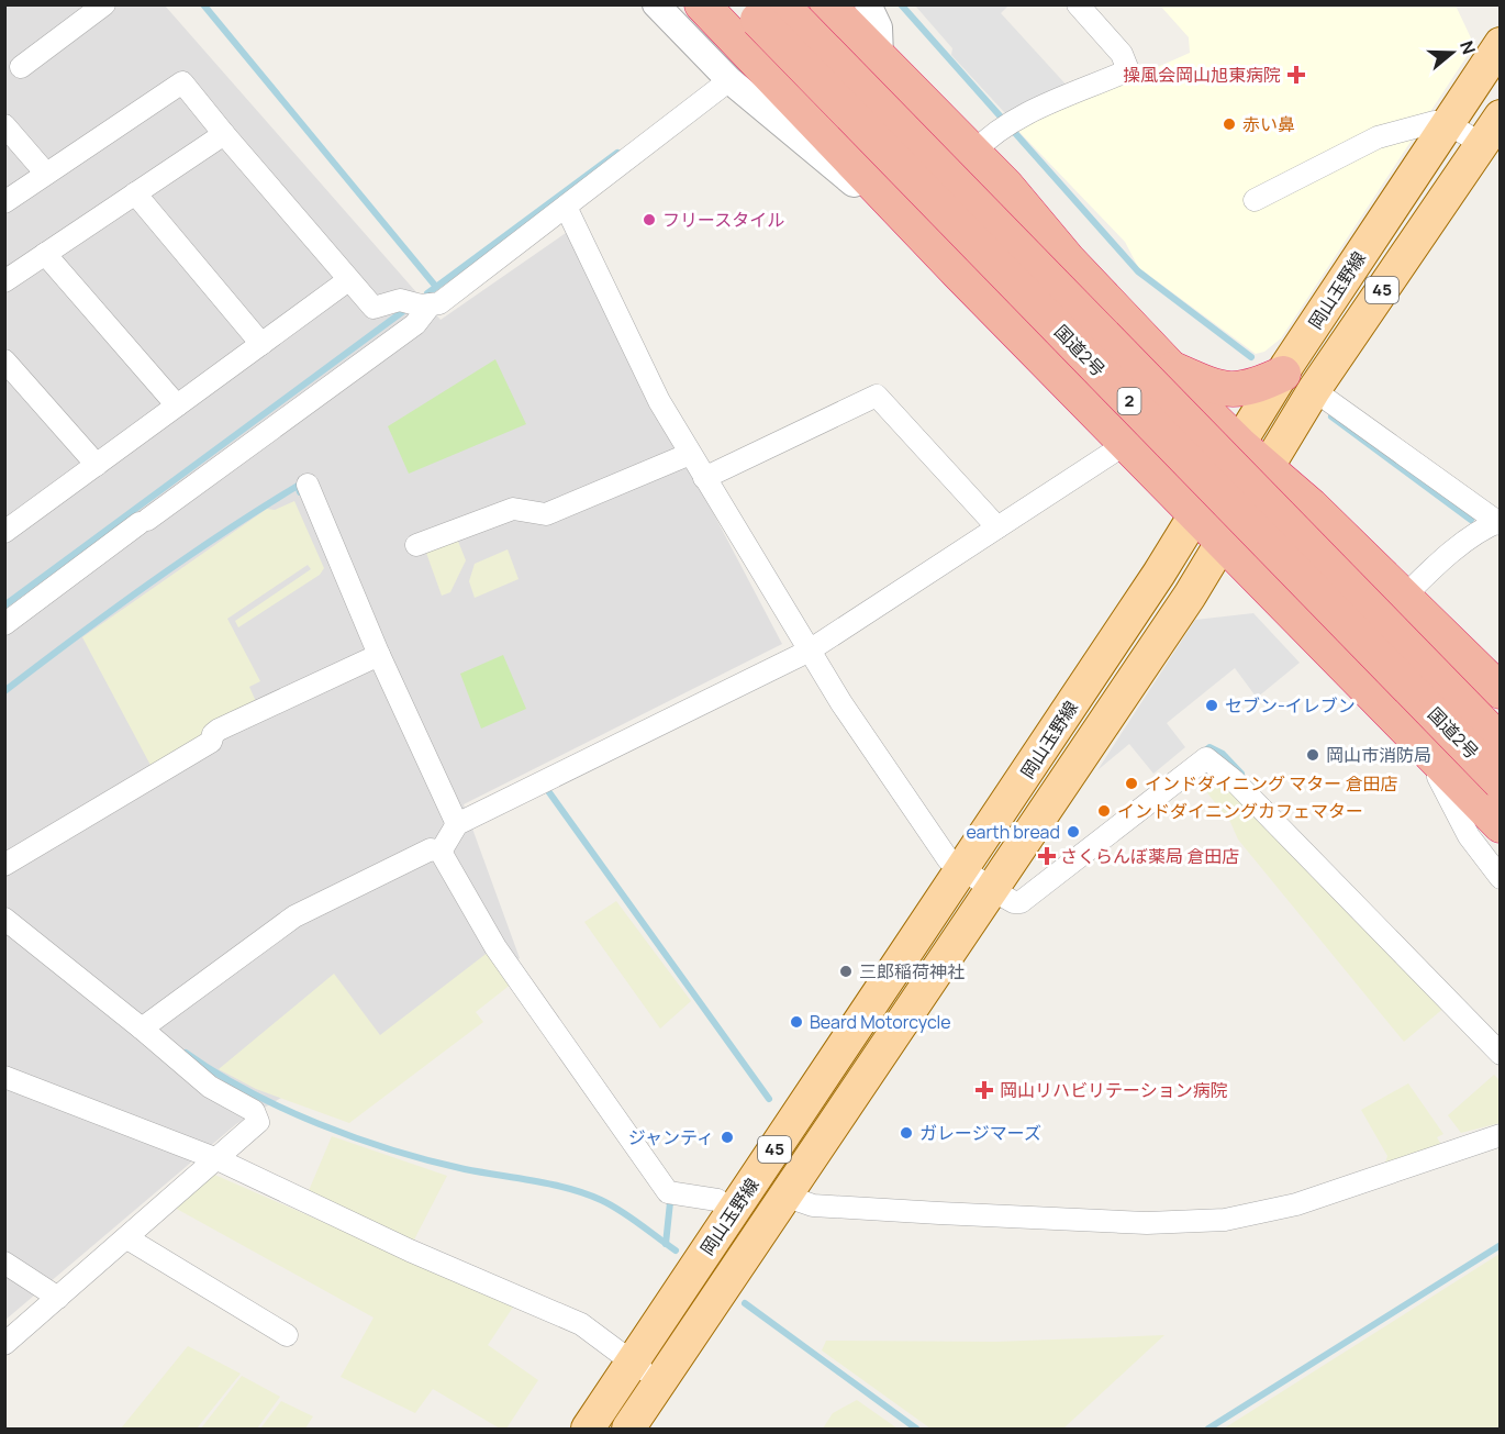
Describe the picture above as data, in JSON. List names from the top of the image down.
{
  "streets": {
    "highway": ["国道2号", "2"],
    "main road": ["岡山玉野線", "45"]
  },
  "places": {
    "health": ["操風会岡山旭東病院", "さくらんぼ薬局 倉田店", "岡山リハビリテーション病院"],
    "other": [
      "赤い鼻",
      "フリースタイル",
      "セブン-イレブン",
      "岡山市消防局",
      "インドダイニング マター 倉田店",
      "インドダイニングカフェマター",
      "earth bread",
      "三郎稲荷神社",
      "Beard Motorcycle",
      "ガレージマーズ",
      "ジャンティ"
    ]
  },
  "north": "right"
}
